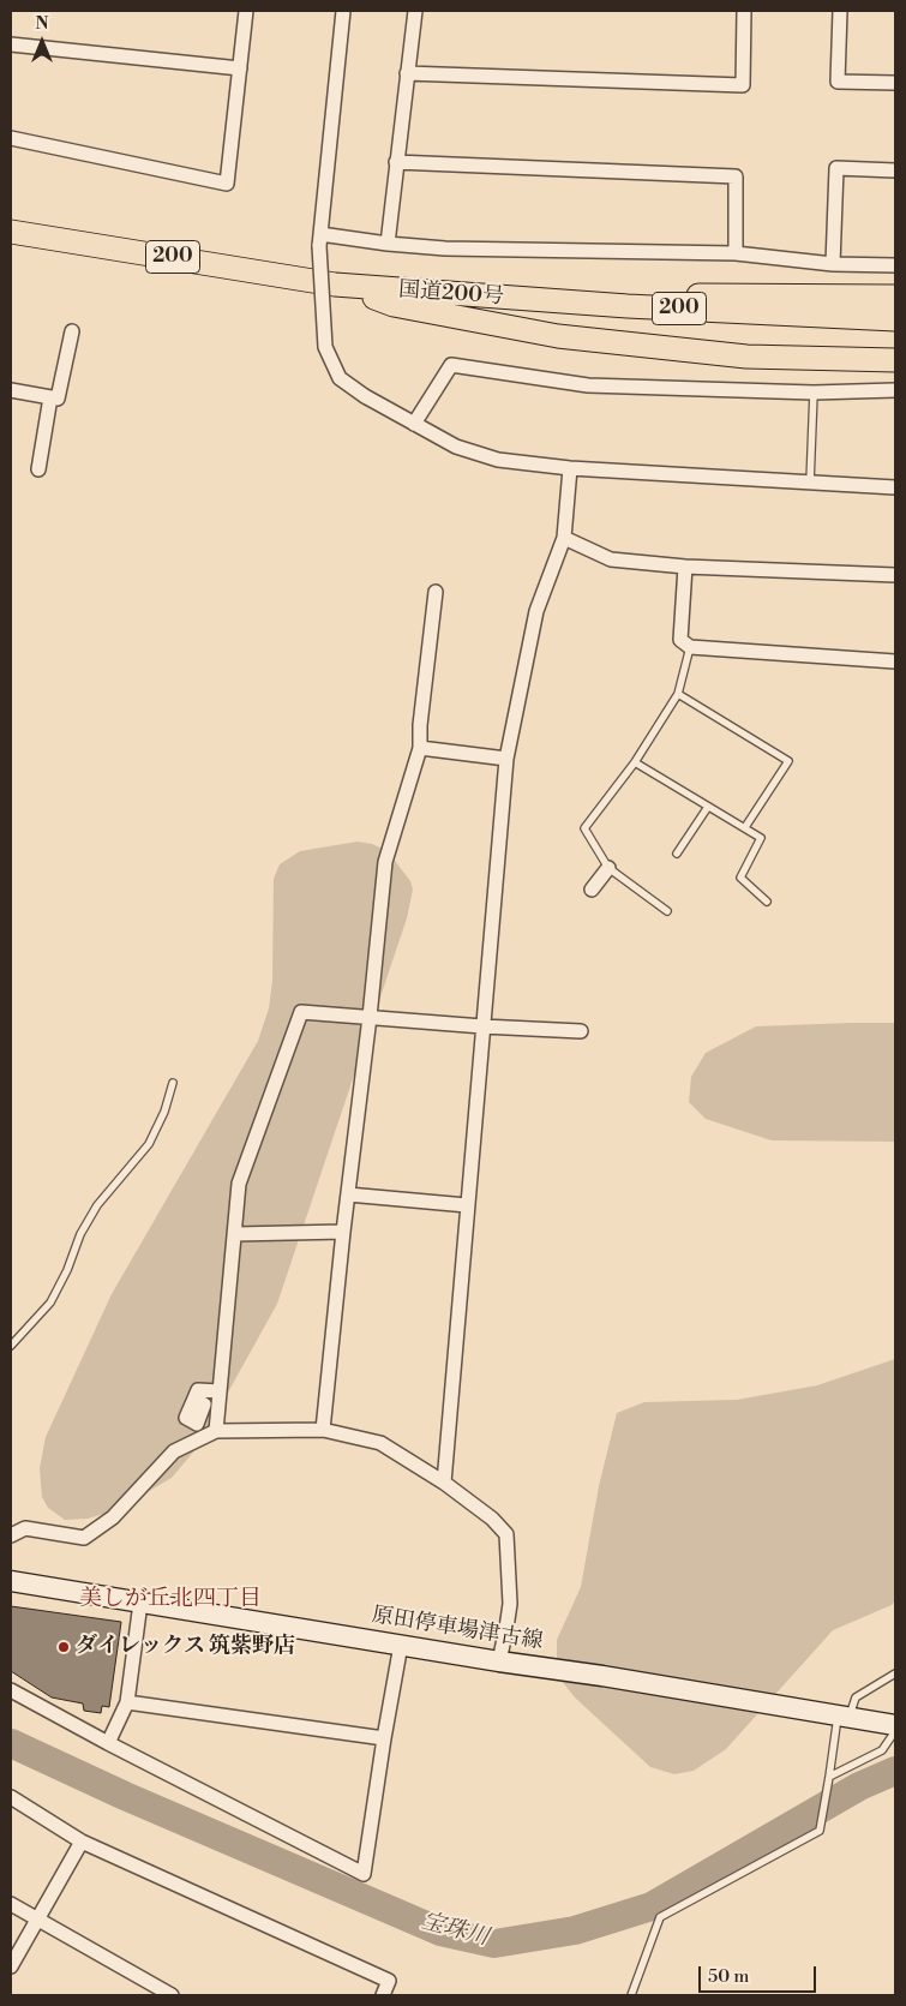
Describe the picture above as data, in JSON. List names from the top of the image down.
{
  "streets": {
    "highway": ["200", "国道200号"],
    "main road": ["原田停車場津古線"]
  },
  "districts": ["美しが丘北四丁目"],
  "water": ["宝珠川"],
  "places": ["ダイレックス 筑紫野店"],
  "scale_bar": "50 m",
  "north": "top"
}
